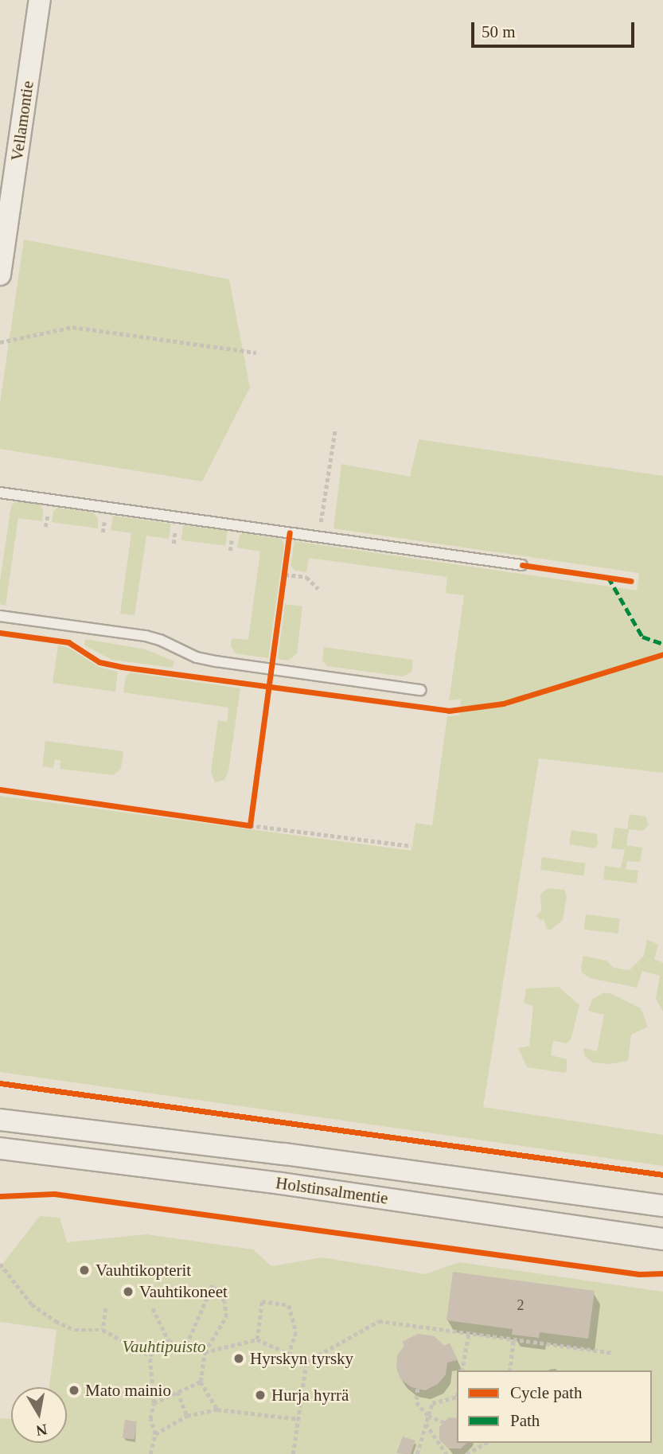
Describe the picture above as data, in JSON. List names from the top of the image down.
{
  "streets": {
    "street": ["Vellamontie", "Holstinsalmentie"]
  },
  "parks": ["Vauhtipuisto"],
  "places": [
    "Vauhtikopterit",
    "Vauhtikoneet",
    "Hyrskyn tyrsky",
    "Mato mainio",
    "Hurja hyrrä"
  ],
  "house_numbers": ["2"],
  "legend": ["Cycle path", "Path"],
  "scale_bar": "50 m",
  "north": "bottom"
}
